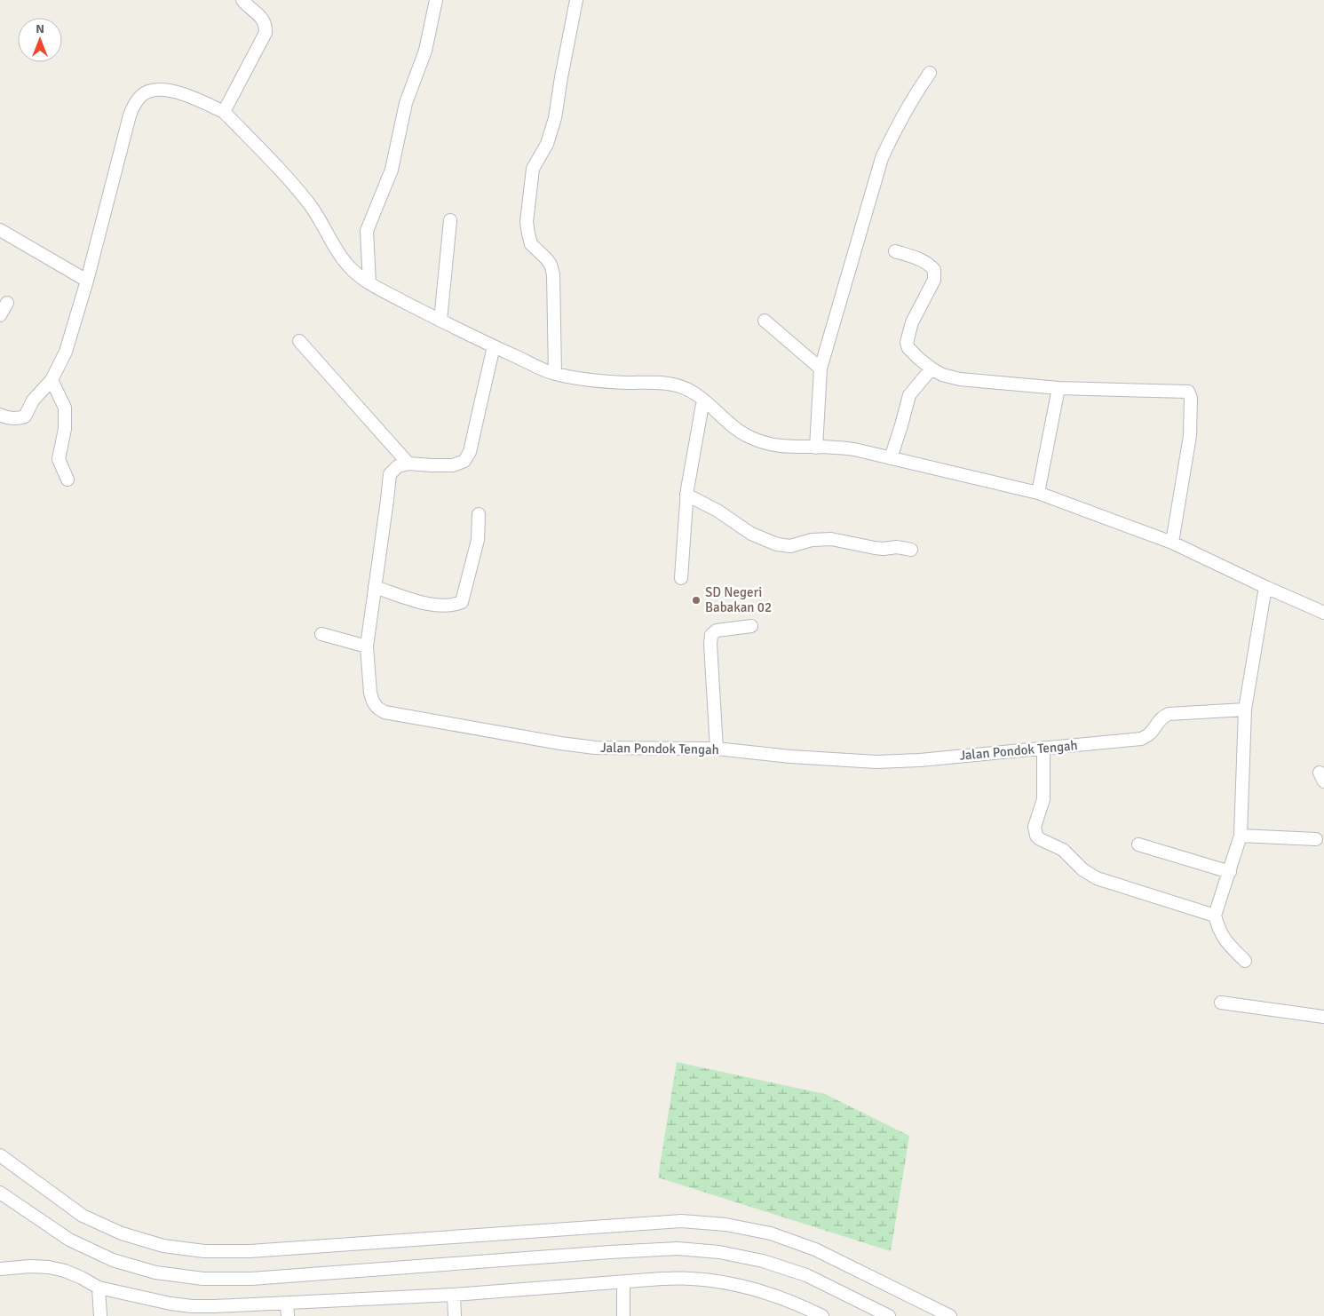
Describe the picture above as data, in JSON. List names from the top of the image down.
{
  "streets": {
    "street": ["Jalan Pondok Tengah"]
  },
  "places": ["SD Negeri Babakan 02"],
  "north": "top"
}
